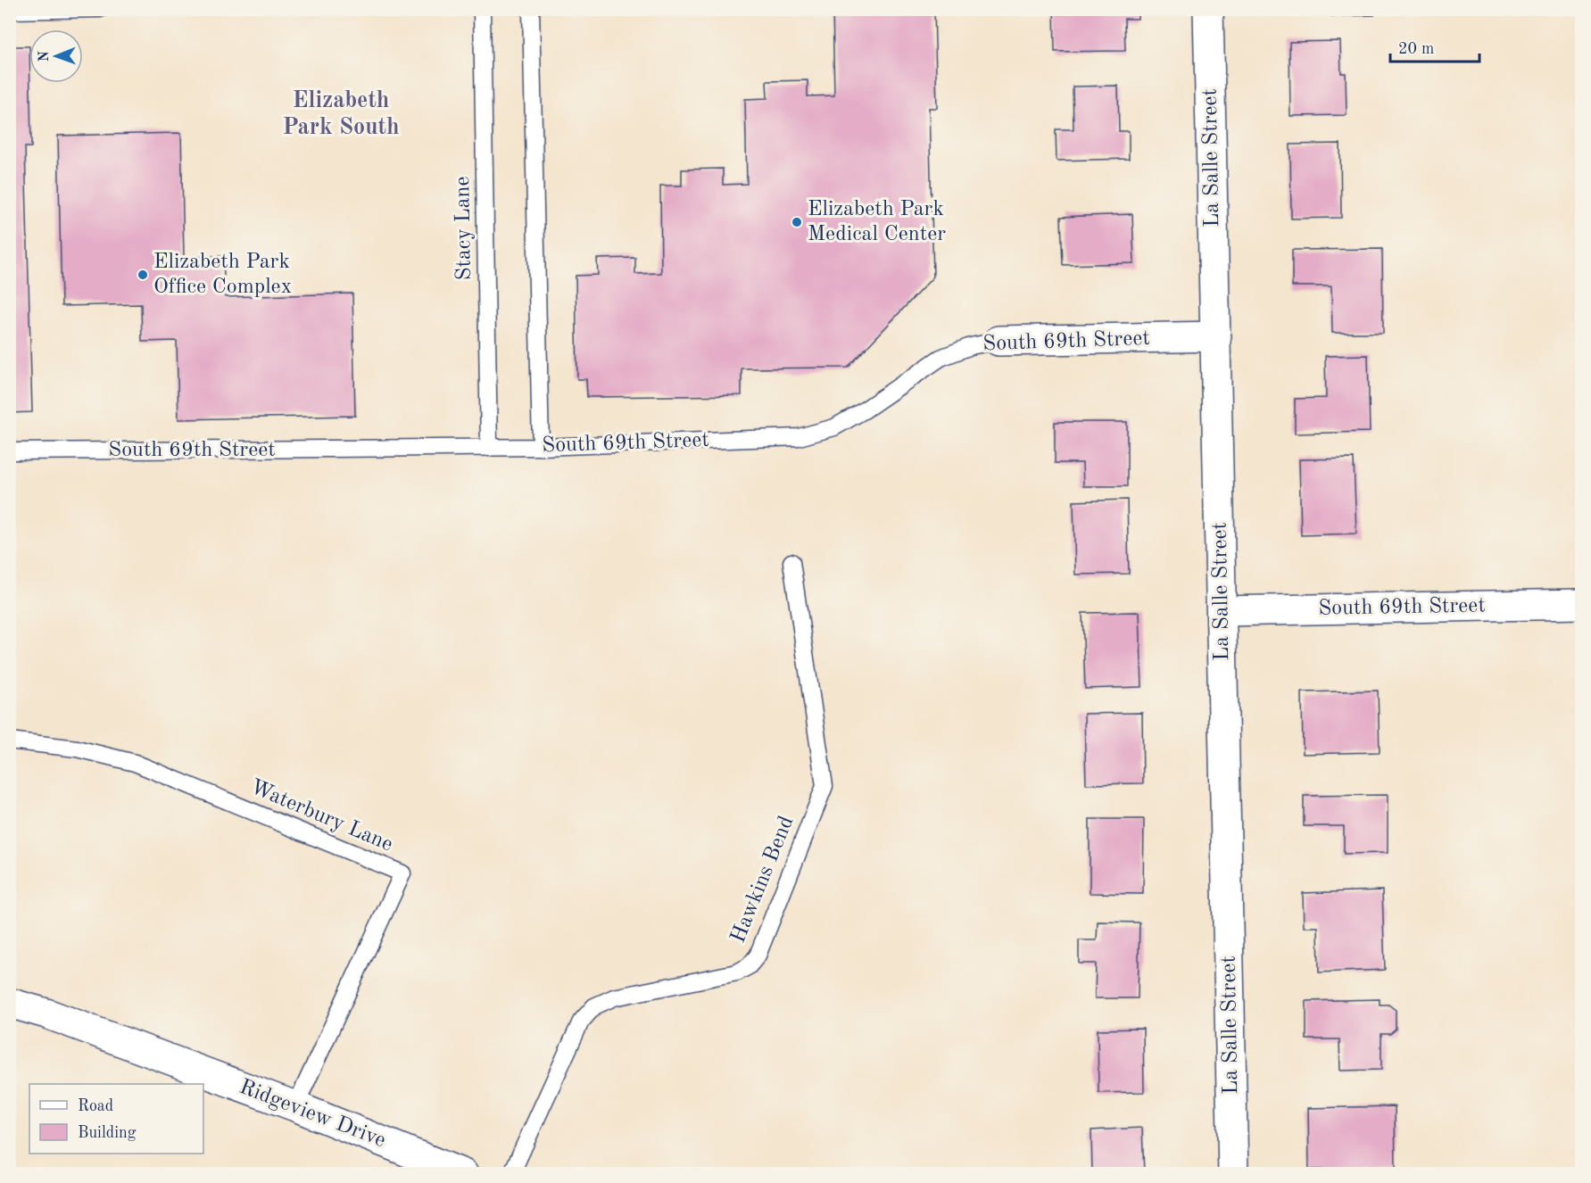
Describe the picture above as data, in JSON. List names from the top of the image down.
{
  "streets": {
    "street": ["La Salle Street", "South 69th Street", "Ridgeview Drive"],
    "lane": ["Stacy Lane", "Waterbury Lane", "Hawkins Bend"]
  },
  "crossings": [
    ["La Salle Street", "South 69th Street"],
    ["Stacy Lane", "South 69th Street"],
    ["Waterbury Lane", "Ridgeview Drive"]
  ],
  "districts": ["Elizabeth Park South"],
  "places": ["Elizabeth Park Medical Center", "Elizabeth Park Office Complex"],
  "legend": ["Road", "Building"],
  "scale_bar": "20 m",
  "north": "left"
}
